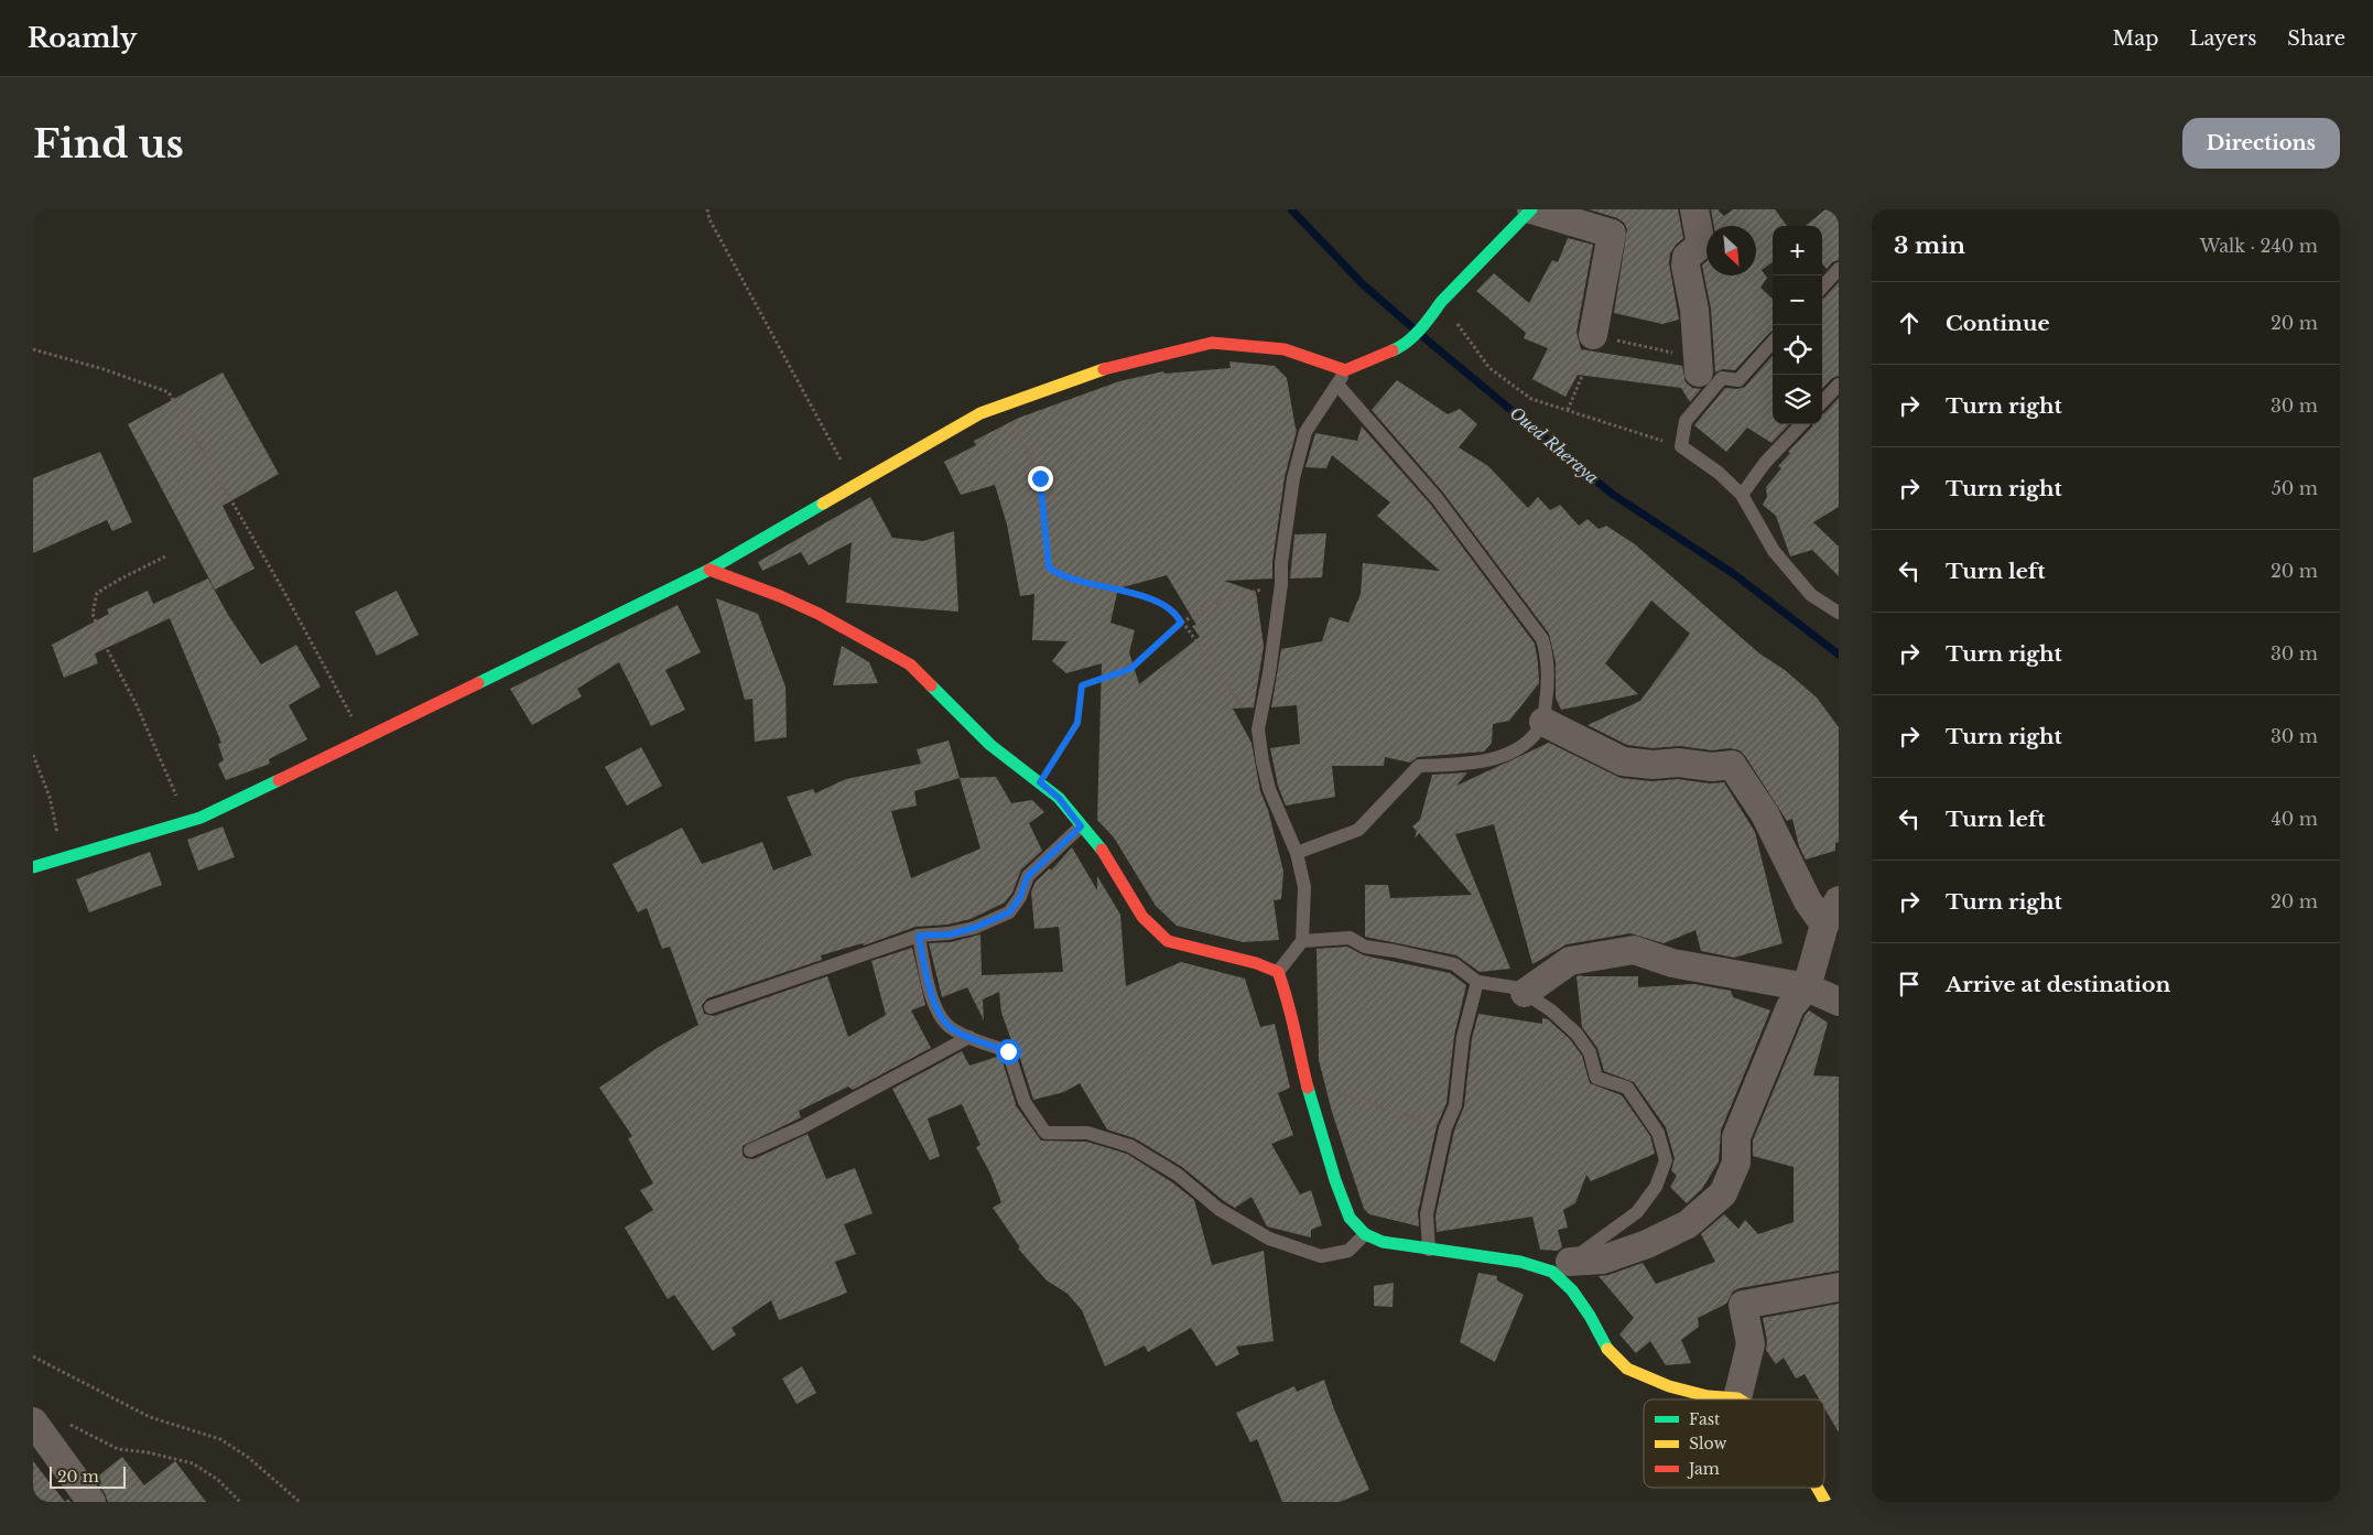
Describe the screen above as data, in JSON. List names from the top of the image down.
{
  "water": ["Oued Rheraya"],
  "legend": ["Fast", "Slow", "Jam"],
  "scale_bar": "20 m",
  "north": "bottom right",
  "page": {
    "header": "Roamly",
    "nav": ["Map", "Layers", "Share"],
    "buttons": "Directions",
    "title": "Find us",
    "heading": ["3 min", "Walk · 240 m"],
    "map_buttons": ["+", "−"],
    "list": [
      ["Continue", "20 m"],
      ["Turn right", "30 m"],
      ["Turn right", "50 m"],
      ["Turn left", "20 m"],
      ["Turn right", "30 m"],
      ["Turn right", "30 m"],
      ["Turn left", "40 m"],
      ["Turn right", "20 m"],
      "Arrive at destination"
    ],
    "scale": "20 m"
  }
}
